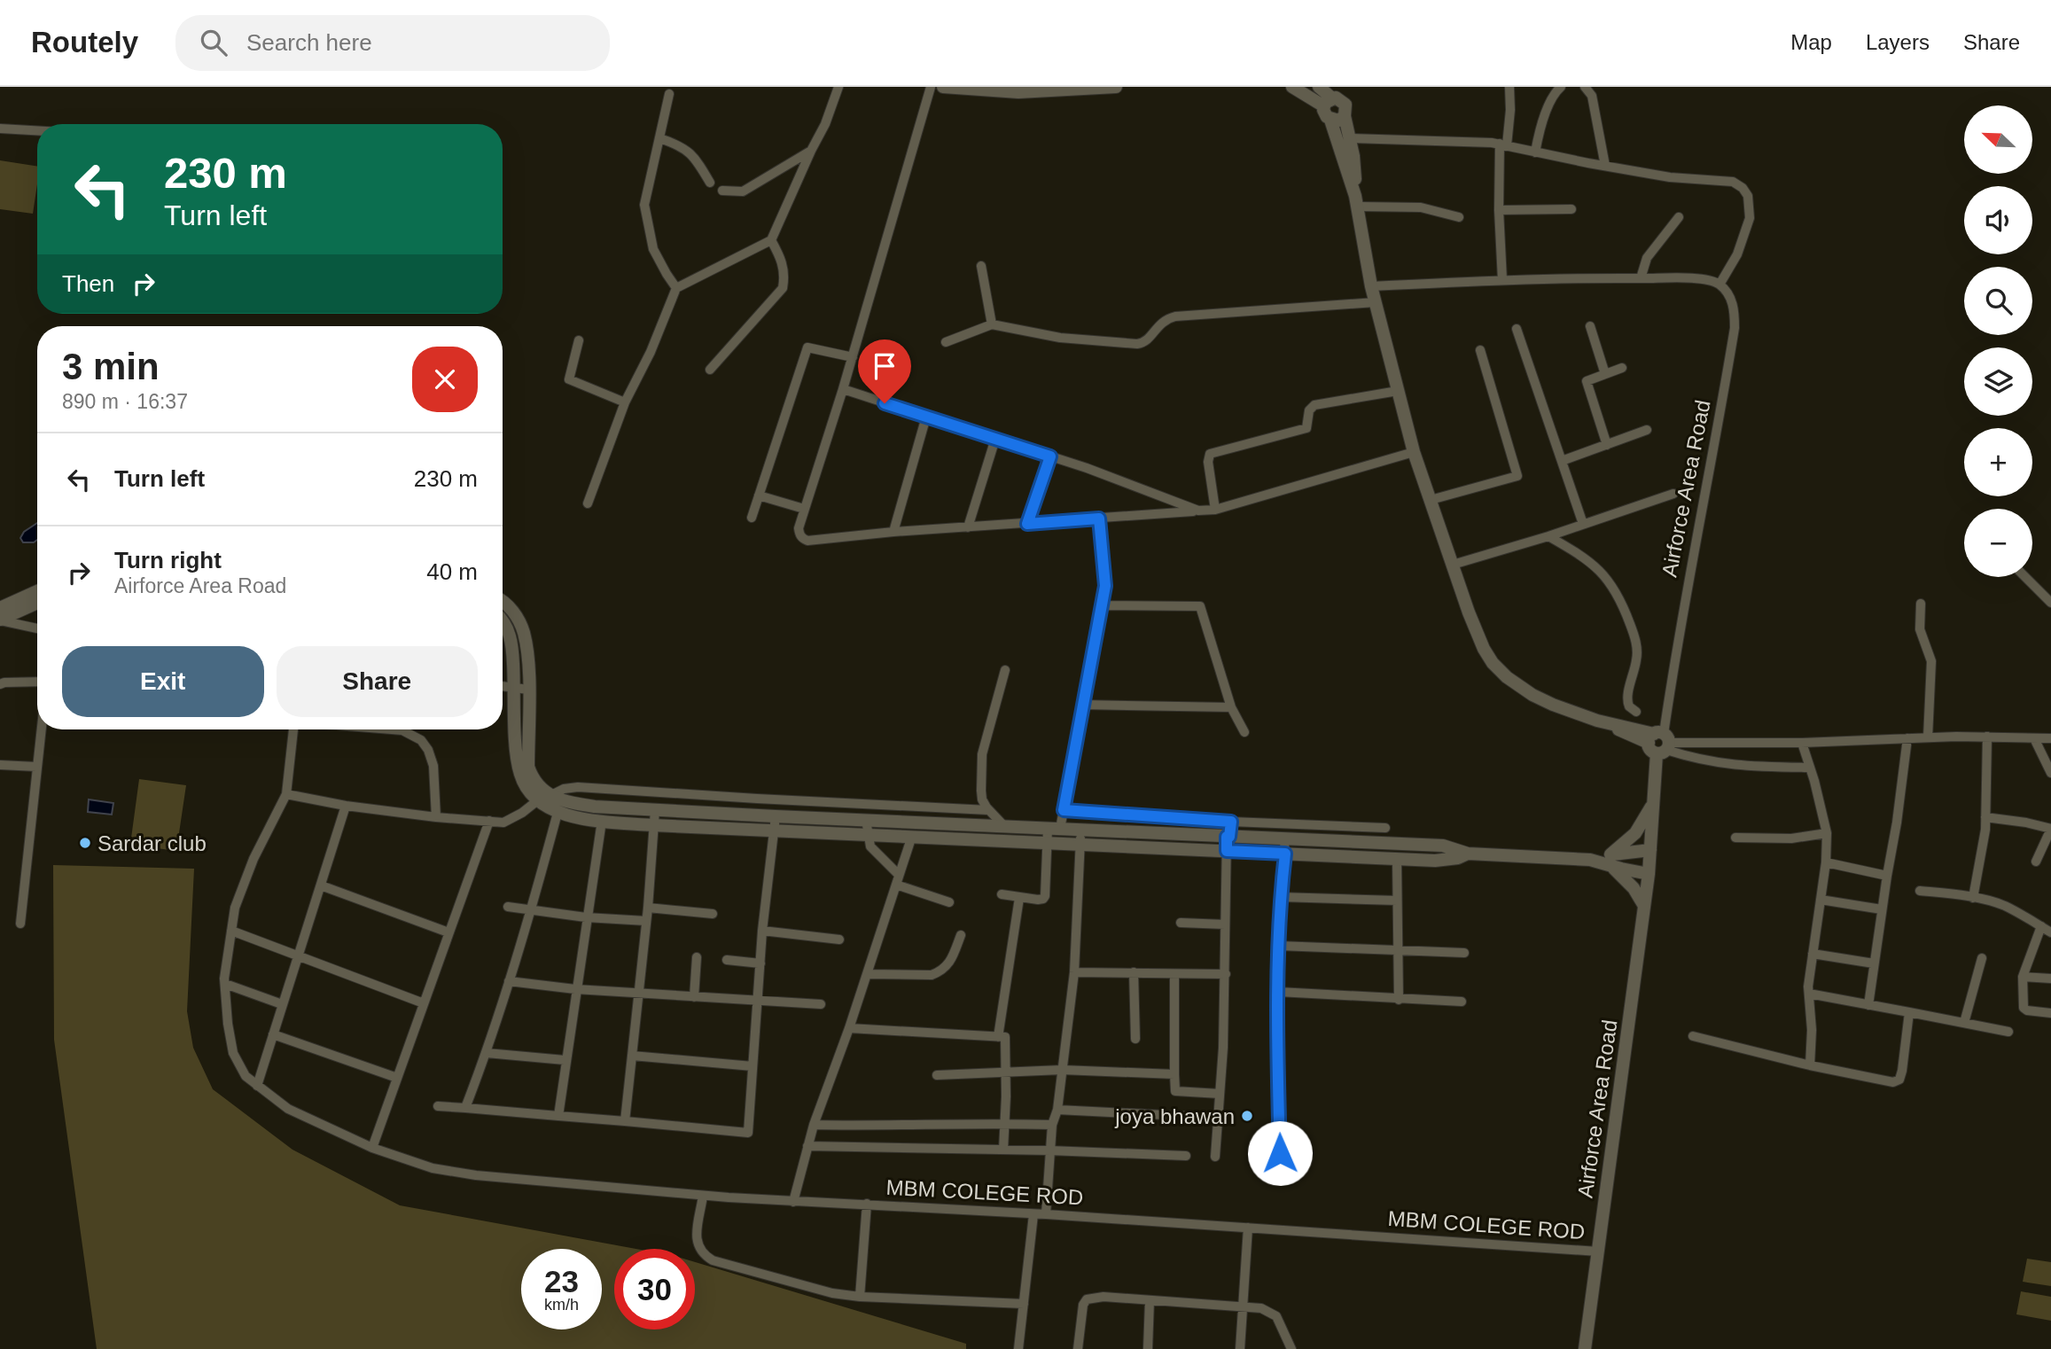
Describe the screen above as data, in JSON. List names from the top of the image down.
{
  "streets": {
    "street": ["Airforce Area Road", "MBM COLEGE ROD"]
  },
  "crossings": [
    ["Airforce Area Road", "MBM COLEGE ROD"]
  ],
  "places": ["Sardar club", "joya bhawan"],
  "north": "top left",
  "page": {
    "header": "Routely",
    "search": "Search here",
    "nav": ["Map", "Layers", "Share"],
    "map_buttons": ["+", "−"],
    "turn": ["230 m", "Turn left"],
    "then": "Then",
    "heading": ["3 min", "890 m · 16:37"],
    "list": [
      {
        "name": "Turn left",
        "value": "230 m"
      },
      {
        "name": "Turn right",
        "note": "Airforce Area Road",
        "value": "40 m"
      }
    ],
    "buttons": ["Exit", "Share"],
    "speed": "23 km/h",
    "limit": "30"
  }
}
